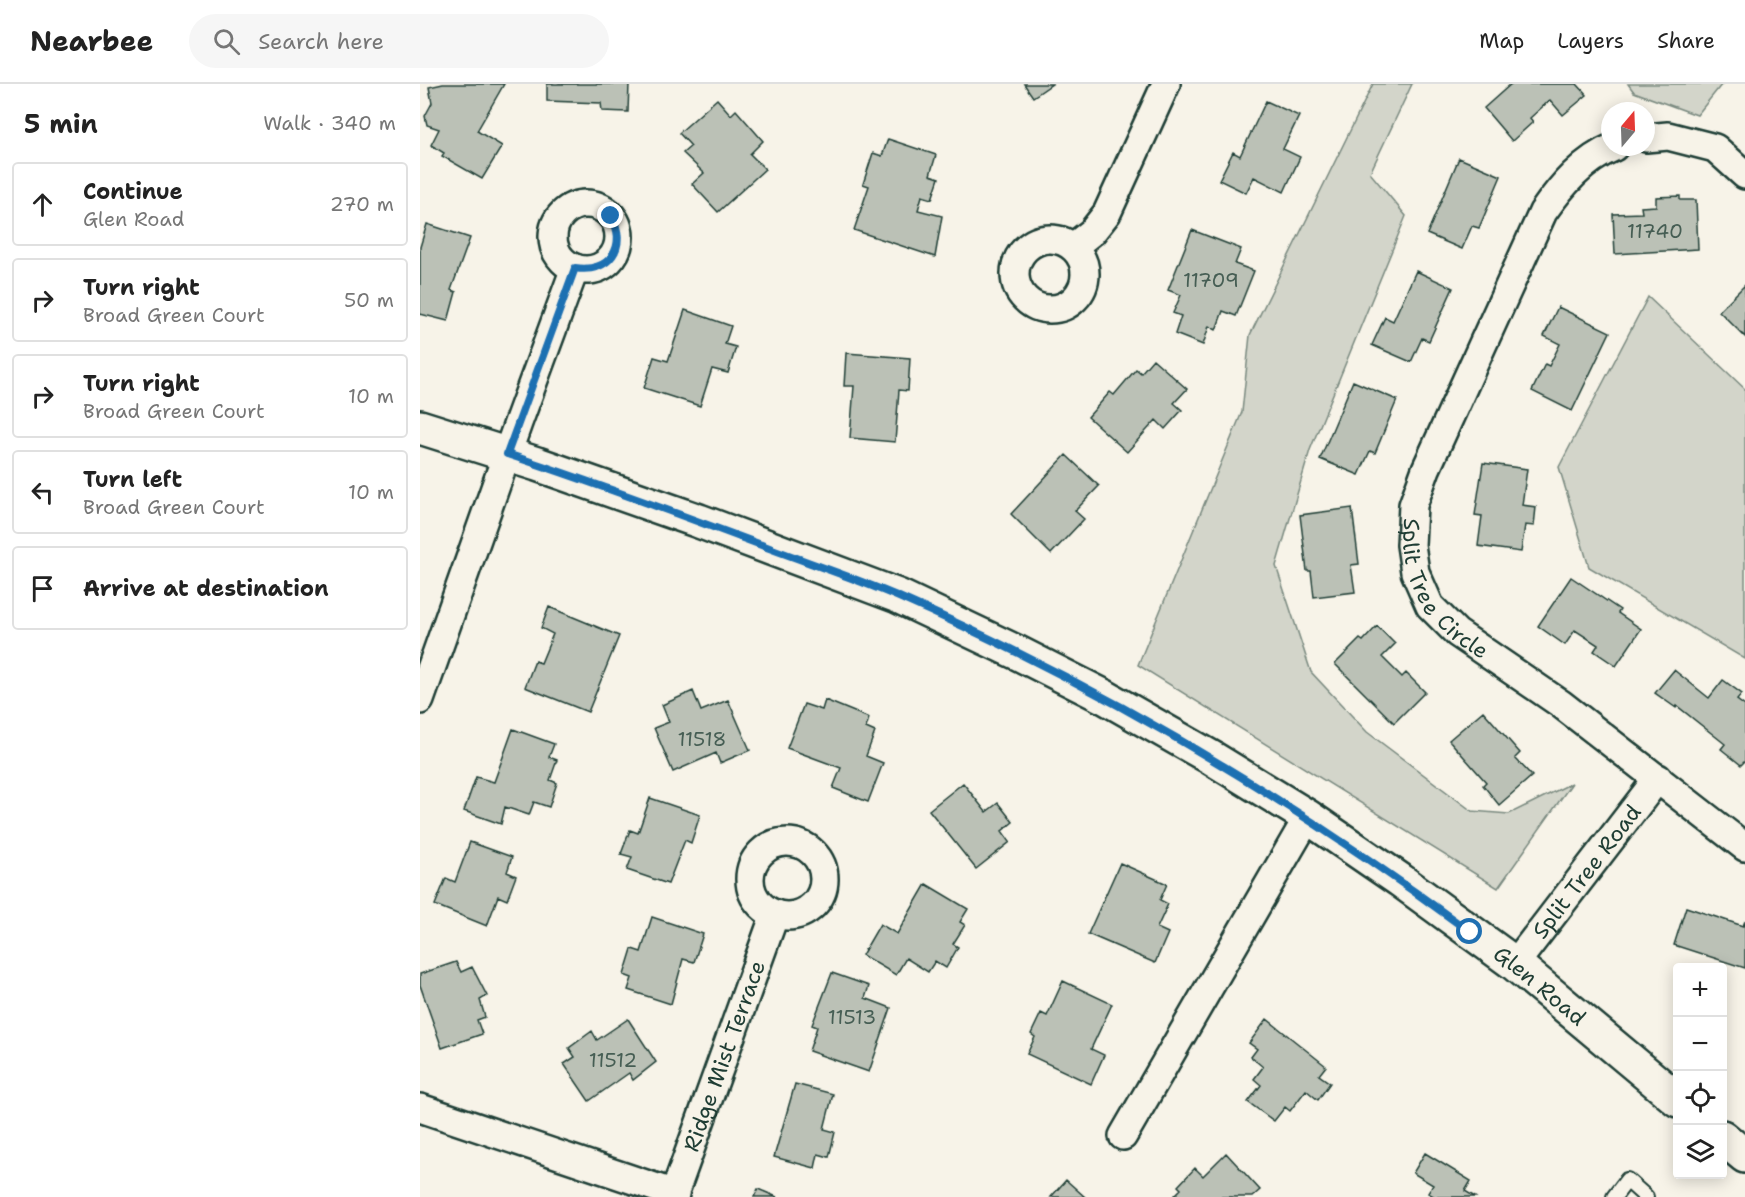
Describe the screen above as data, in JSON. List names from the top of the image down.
{
  "streets": {
    "main road": ["Glen Road"],
    "street": ["Split Tree Circle", "Split Tree Road", "Ridge Mist Terrace"]
  },
  "crossings": [
    ["Split Tree Circle", "Split Tree Road"],
    ["Split Tree Road", "Glen Road"]
  ],
  "house_numbers": [
    "11740",
    "11709",
    "11518",
    "11513",
    "11512"
  ],
  "north": "top",
  "page": {
    "header": "Nearbee",
    "search": "Search here",
    "nav": ["Map", "Layers", "Share"],
    "heading": ["5 min", "Walk · 340 m"],
    "list": [
      ["Continue", "Glen Road", "270 m"],
      ["Turn right", "Broad Green Court", "50 m"],
      ["Turn right", "Broad Green Court", "10 m"],
      ["Turn left", "Broad Green Court", "10 m"],
      "Arrive at destination"
    ],
    "map_buttons": ["+", "−"]
  }
}
